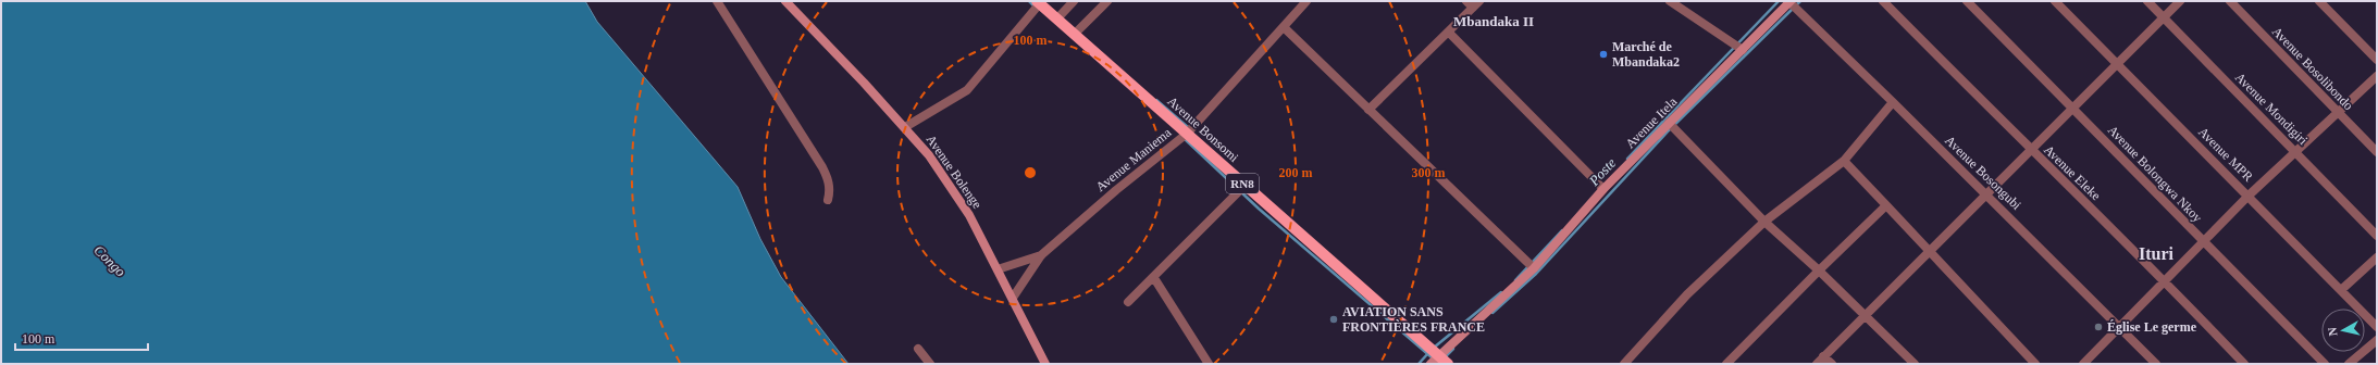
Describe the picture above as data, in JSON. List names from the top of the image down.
{
  "streets": {
    "main road": ["Avenue Bonsomi", "RN8"],
    "street": [
      "Avenue Bosolibondo",
      "Avenue Mondigiri",
      "Avenue Itela",
      "Avenue MPR",
      "Avenue Maniema",
      "Avenue Bolenge",
      "Avenue Bosongubi",
      "Avenue Eleke",
      "Avenue Bolongwa Nkoy"
    ]
  },
  "crossings": [
    ["Avenue Itela", "Avenue Bonsomi"],
    ["Avenue Itela", "Avenue Bosongubi"],
    ["Avenue Bonsomi", "Avenue Maniema"]
  ],
  "districts": ["Mbandaka II", "Ituri"],
  "water": ["Poste", "Congo"],
  "places": ["Marché de Mbandaka2", "AVIATION SANS FRONTIÈRES FRANCE", "Église Le germe"],
  "scale_bar": "100 m",
  "north": "left",
  "rings": ["100 m", "200 m", "300 m"]
}
